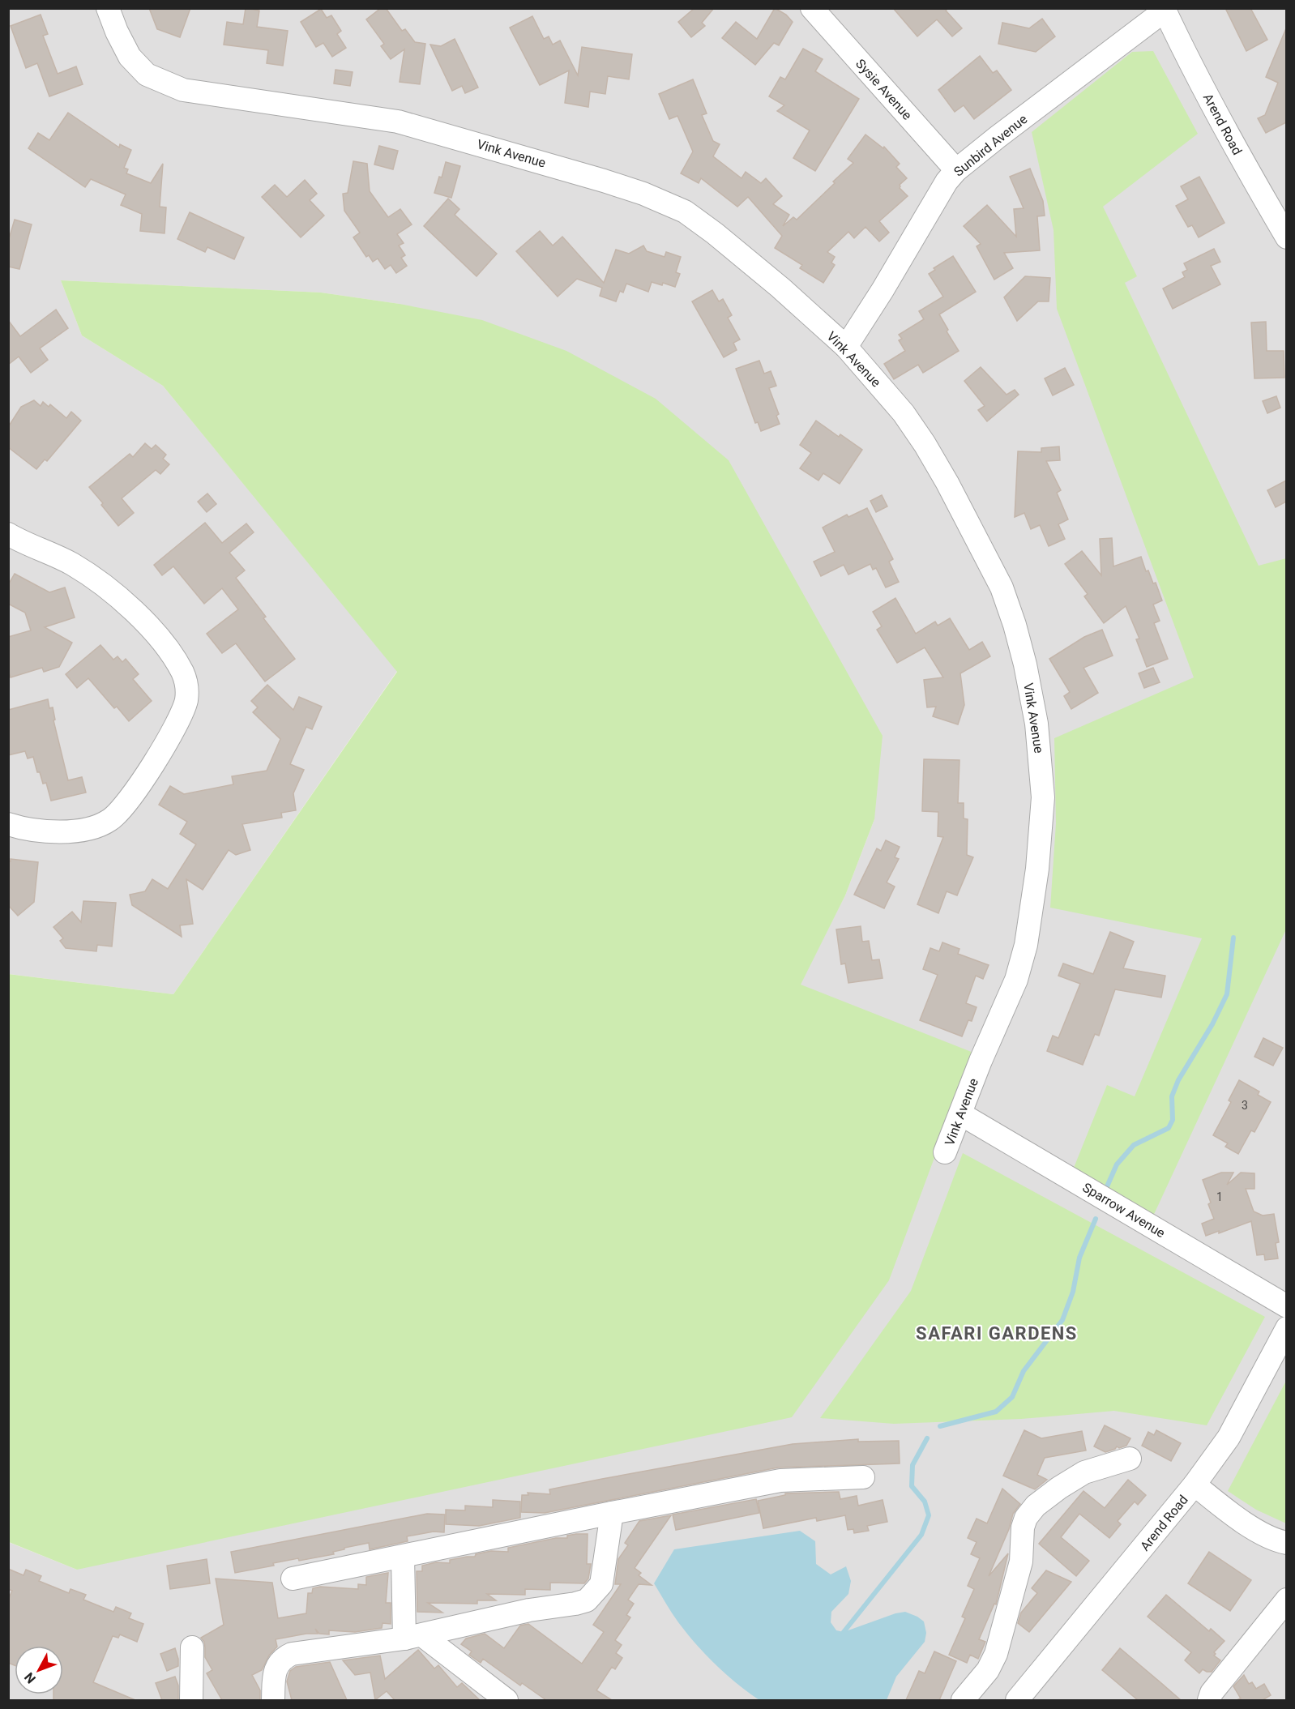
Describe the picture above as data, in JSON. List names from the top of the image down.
{
  "streets": {
    "street": [
      "Sysie Avenue",
      "Arend Road",
      "Sunbird Avenue",
      "Vink Avenue",
      "Sparrow Avenue"
    ]
  },
  "crossings": [
    ["Sysie Avenue", "Sunbird Avenue"],
    ["Arend Road", "Sunbird Avenue"],
    ["Sunbird Avenue", "Vink Avenue"],
    ["Vink Avenue", "Sparrow Avenue"]
  ],
  "districts": ["SAFARI GARDENS"],
  "house_numbers": ["3", "1"],
  "north": "bottom left"
}
